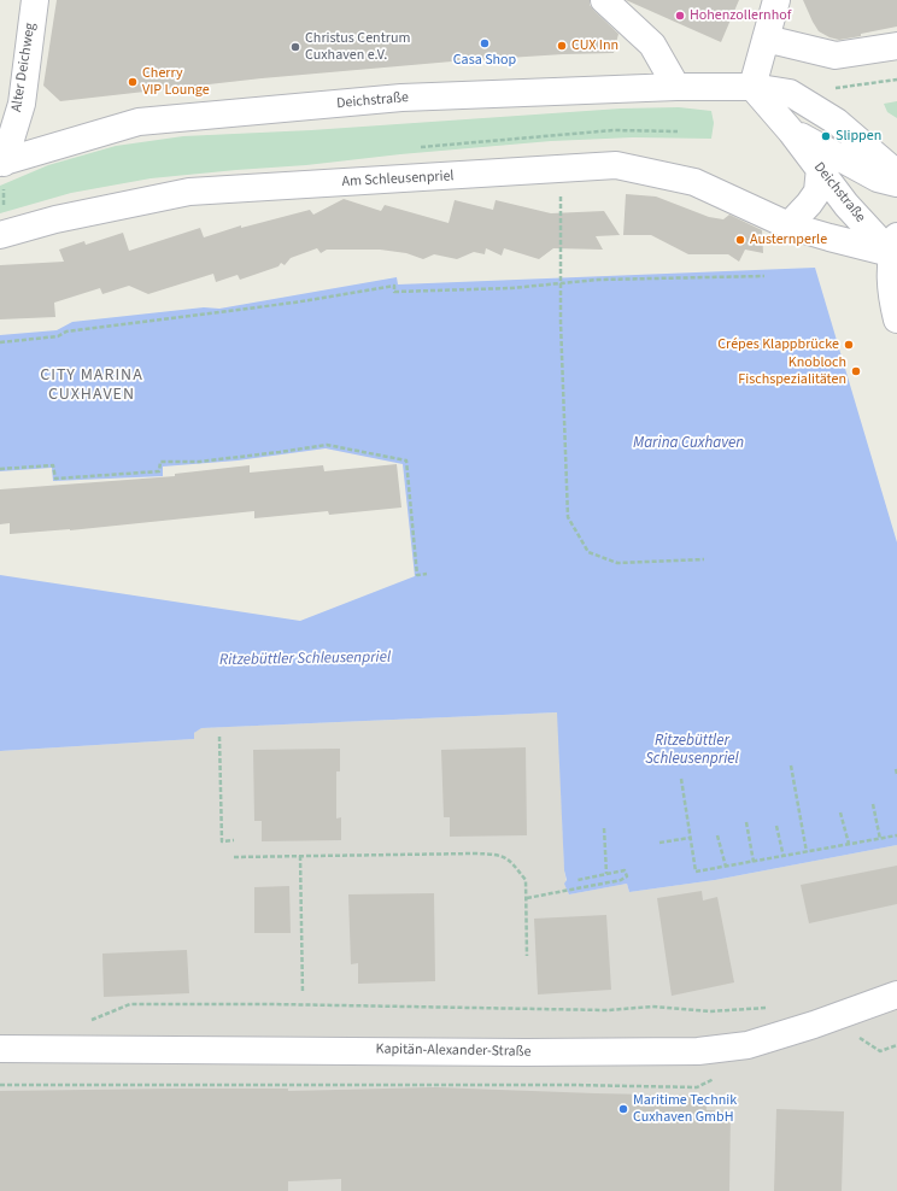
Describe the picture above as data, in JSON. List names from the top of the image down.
{
  "streets": {
    "street": [
      "Alter Deichweg",
      "Deichstraße",
      "Am Schleusenpriel",
      "Kapitän-Alexander-Straße"
    ]
  },
  "crossings": [
    ["Alter Deichweg", "Deichstraße"],
    ["Deichstraße", "Am Schleusenpriel"]
  ],
  "districts": ["CITY MARINA CUXHAVEN"],
  "water": ["Marina Cuxhaven", "Ritzebüttler Schleusenpriel"],
  "places": [
    "Hohenzollernhof",
    "Casa Shop",
    "CUX Inn",
    "Christus Centrum Cuxhaven e.V.",
    "Cherry VIP Lounge",
    "Slippen",
    "Austernperle",
    "Crépes Klappbrücke",
    "Knobloch Fischspezialitäten",
    "Maritime Technik Cuxhaven GmbH"
  ]
}
